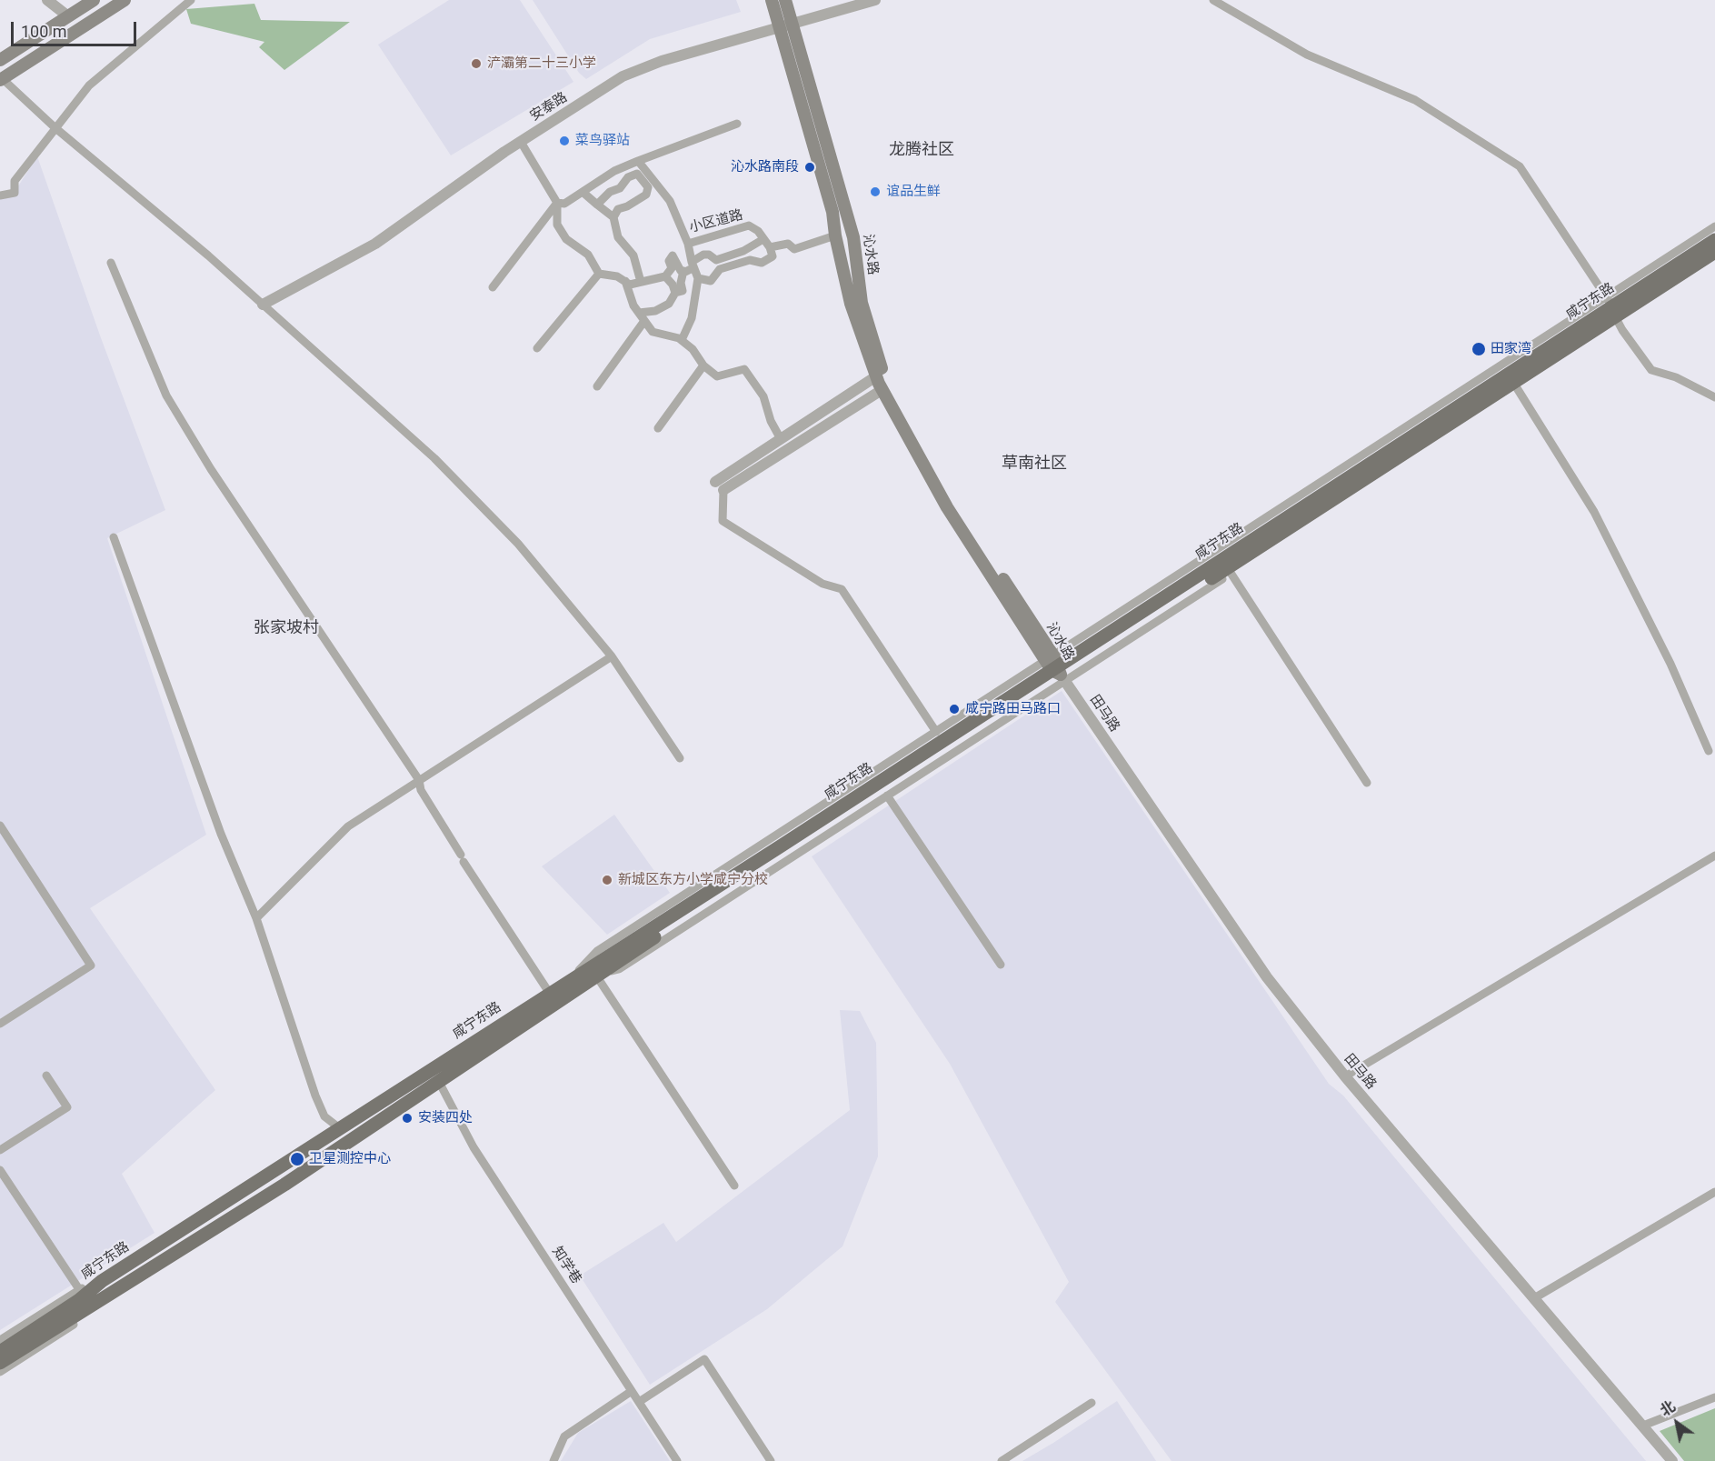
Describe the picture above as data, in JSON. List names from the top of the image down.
{
  "streets": {
    "main road": ["沁水路", "咸宁东路"],
    "street": [
      "安泰路",
      "小区道路",
      "田马路",
      "知学巷"
    ]
  },
  "crossings": [
    ["安泰路", "沁水路"],
    ["沁水路", "咸宁东路"],
    ["沁水路", "田马路"],
    ["咸宁东路", "田马路"],
    ["咸宁东路", "知学巷"]
  ],
  "districts": ["龙腾社区", "草南社区", "张家坡村"],
  "places": [
    "浐灞第二十三小学",
    "菜鸟驿站",
    "沁水路南段",
    "谊品生鲜",
    "田家湾",
    "咸宁路田马路口",
    "新城区东方小学咸宁分校",
    "安装四处",
    "卫星测控中心"
  ],
  "scale_bar": "100 m",
  "north": "top left"
}
